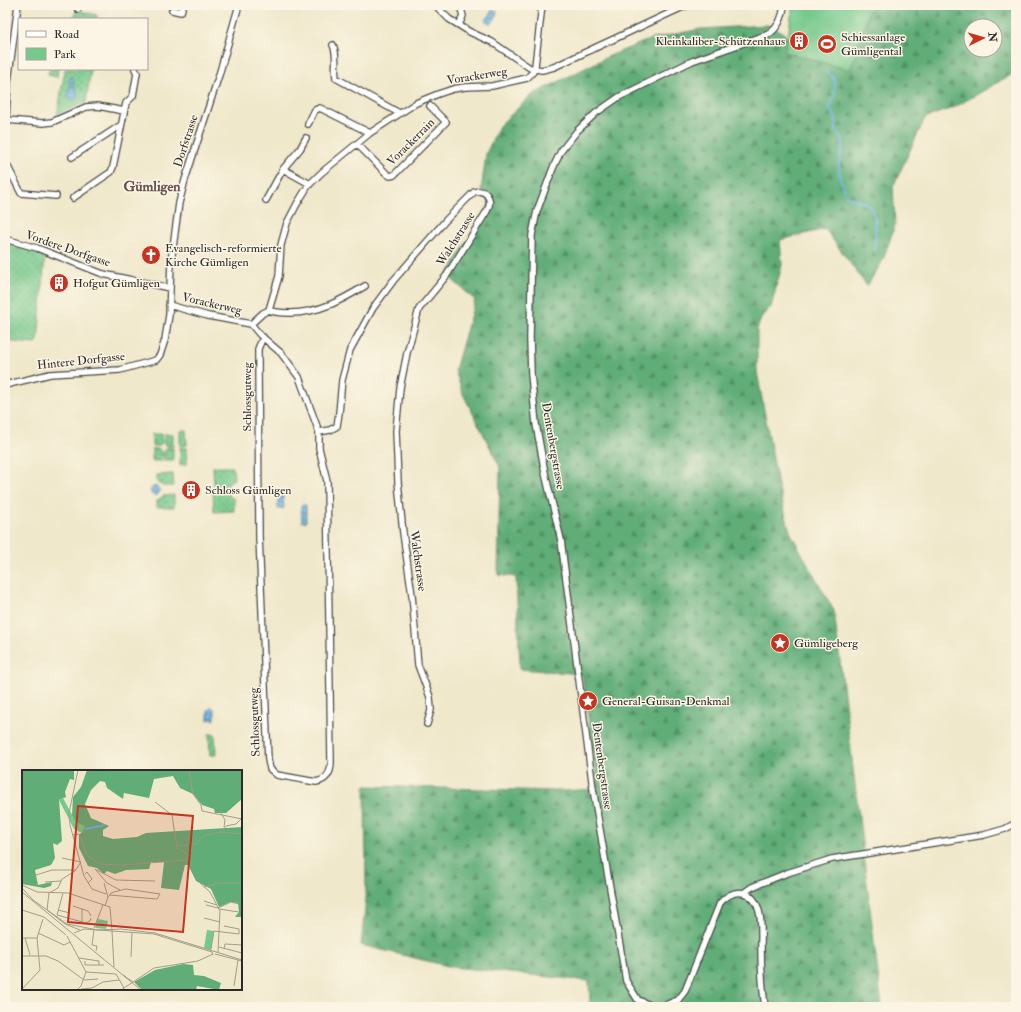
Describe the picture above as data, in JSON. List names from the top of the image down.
{
  "streets": {
    "street": [
      "Vorackerweg",
      "Dorfstrasse",
      "Vorackerrain",
      "Walchstrasse",
      "Vordere Dorfgasse",
      "Hintere Dorfgasse",
      "Schlossgutweg",
      "Dentenbergstrasse"
    ]
  },
  "crossings": [
    ["Vorackerweg", "Dorfstrasse"],
    ["Vorackerweg", "Vorackerrain"],
    ["Dorfstrasse", "Vordere Dorfgasse"],
    ["Dorfstrasse", "Hintere Dorfgasse"],
    ["Walchstrasse", "Schlossgutweg"]
  ],
  "districts": ["Gümligen"],
  "places": {
    "building": ["Kleinkaliber-Schützenhaus", "Hofgut Gümligen", "Schloss Gümligen"],
    "sports": ["Schiessanlage Gümligental"],
    "church": ["Evangelisch-reformierte Kirche Gümligen"],
    "place": ["Gümligeberg", "General-Guisan-Denkmal"]
  },
  "legend": ["Road", "Park"],
  "north": "right"
}
